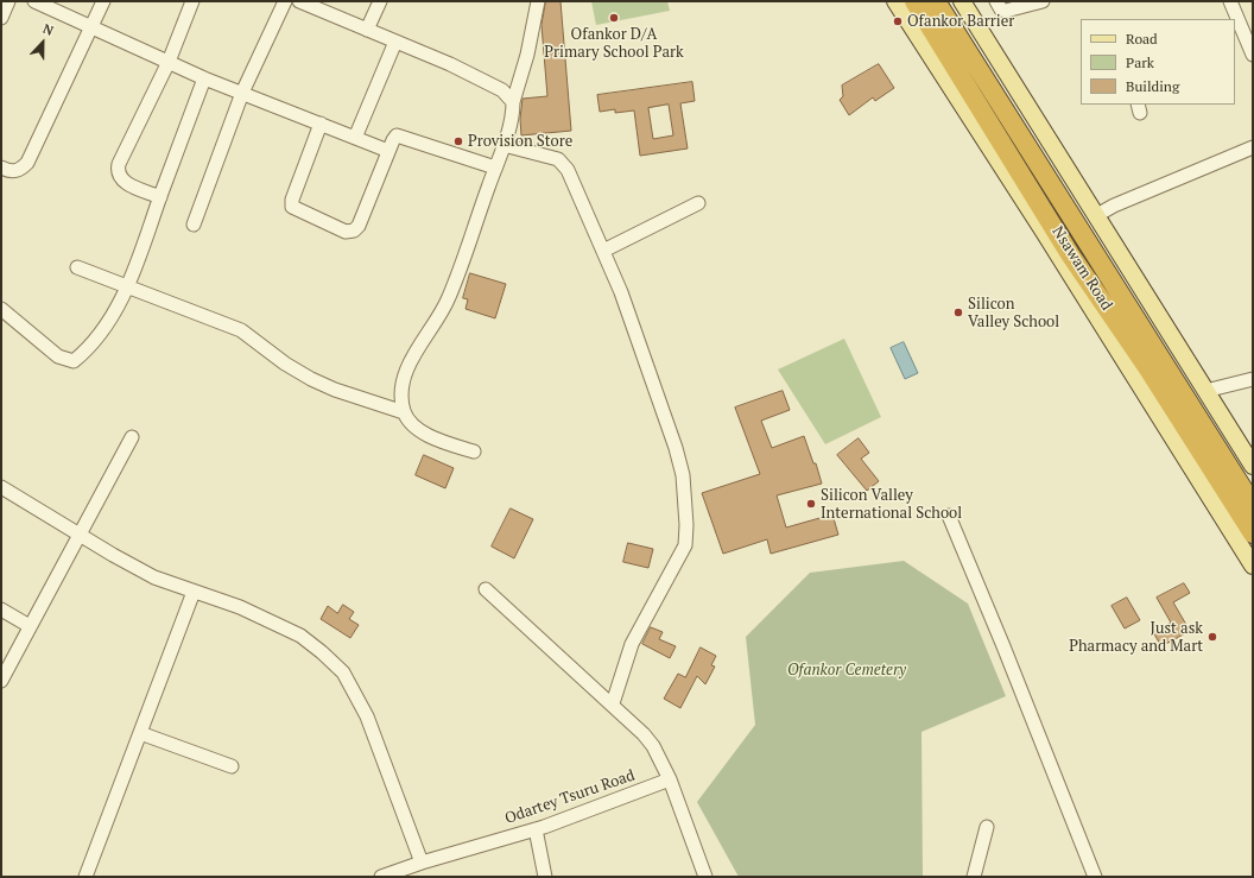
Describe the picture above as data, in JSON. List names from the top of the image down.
{
  "streets": {
    "highway": ["Nsawam Road"],
    "street": ["Odartey Tsuru Road"]
  },
  "parks": ["Ofankor Cemetery"],
  "places": [
    "Ofankor D/A Primary School Park",
    "Ofankor Barrier",
    "Provision Store",
    "Silicon Valley School",
    "Silicon Valley International School",
    "Just ask Pharmacy and Mart"
  ],
  "legend": ["Road", "Park", "Building"],
  "north": "top"
}
